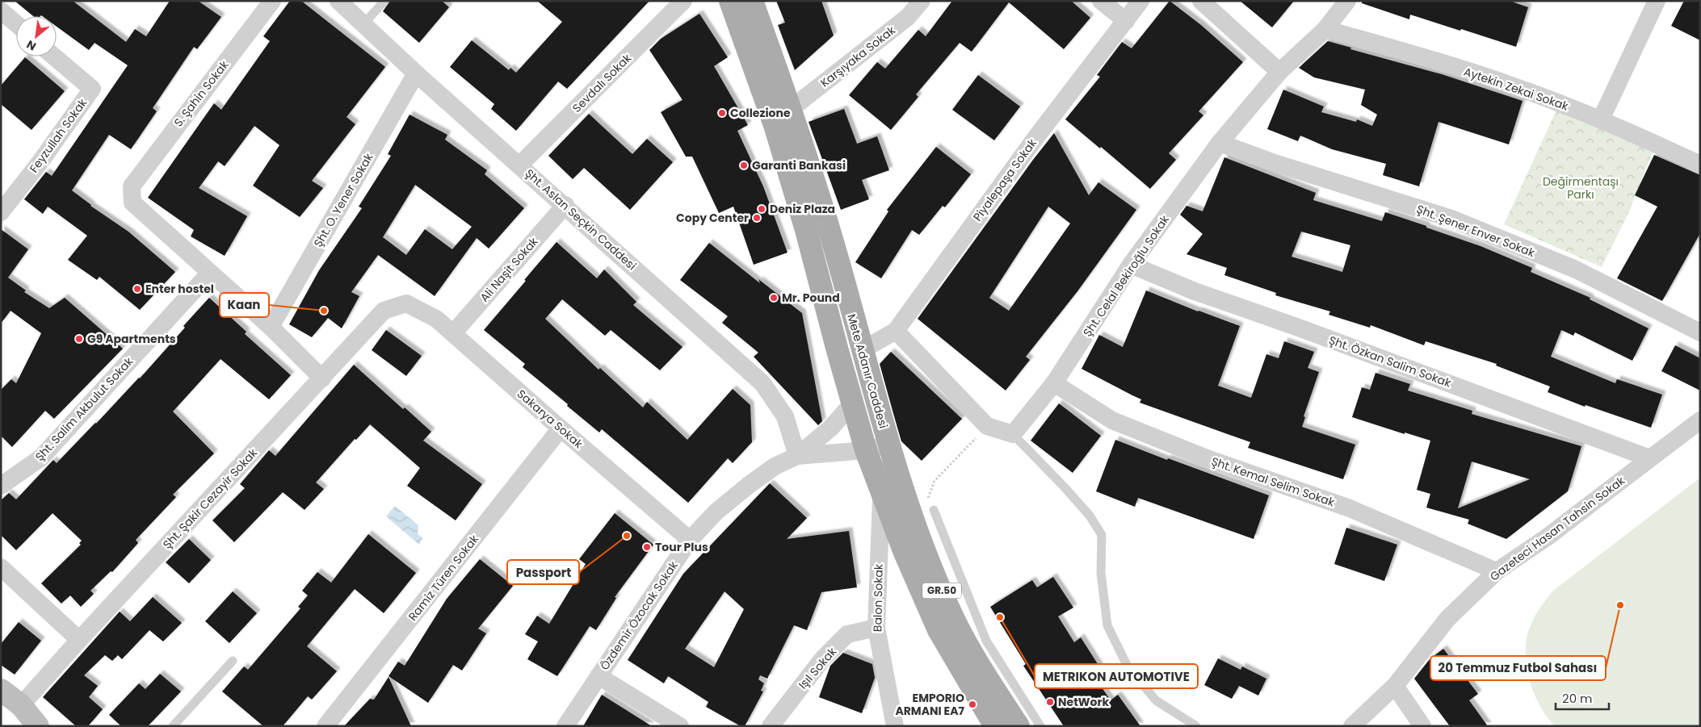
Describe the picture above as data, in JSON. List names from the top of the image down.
{
  "streets": {
    "main road": ["Mete Adanır Caddesi", "GR.50"],
    "street": [
      "Karşıyaka Sokak",
      "Sevdalı Sokak",
      "Aytekin Zekai Sokak",
      "S. Şahin Sokak",
      "Feyzullah Sokak",
      "Piyalepaşa Sokak",
      "Şht. O. Yener Sokak",
      "Şht. Aslan Seçkin Caddesi",
      "Şht. Şener Enver Sokak",
      "Ali Naşit Sokak",
      "Şht. Celal Bekiroğlu Sokak",
      "Şht. Özkan Salim Sokak",
      "Şht. Salim Akbulut Sokak",
      "Sakarya Sokak",
      "Şht. Kemal Selim Sokak",
      "Şht. Şakir Cezayir Sokak",
      "Gazeteci Hasan Tahsin Sokak",
      "Ramiz Türen Sokak",
      "Balon Sokak",
      "Özdemir Özocak Sokak",
      "Işıl Sokak"
    ]
  },
  "crossings": [
    ["Karşıyaka Sokak", "Mete Adanır Caddesi"],
    ["Sevdalı Sokak", "Şht. Aslan Seçkin Caddesi"],
    ["Aytekin Zekai Sokak", "Şht. Celal Bekiroğlu Sokak"],
    ["S. Şahin Sokak", "Şht. Salim Akbulut Sokak"],
    ["Piyalepaşa Sokak", "Mete Adanır Caddesi"],
    ["Şht. O. Yener Sokak", "Şht. Aslan Seçkin Caddesi"],
    ["Şht. Aslan Seçkin Caddesi", "Ali Naşit Sokak"],
    ["Şht. Aslan Seçkin Caddesi", "Özdemir Özocak Sokak"],
    ["Şht. Şener Enver Sokak", "Şht. Celal Bekiroğlu Sokak"],
    ["Ali Naşit Sokak", "Sakarya Sokak"],
    ["Şht. Celal Bekiroğlu Sokak", "Şht. Özkan Salim Sokak"],
    ["Şht. Celal Bekiroğlu Sokak", "Şht. Kemal Selim Sokak"],
    ["Şht. Özkan Salim Sokak", "Gazeteci Hasan Tahsin Sokak"],
    ["Mete Adanır Caddesi", "Balon Sokak"],
    ["Mete Adanır Caddesi", "Özdemir Özocak Sokak"],
    ["Sakarya Sokak", "Şht. Şakir Cezayir Sokak"],
    ["Sakarya Sokak", "Ramiz Türen Sokak"],
    ["Sakarya Sokak", "Özdemir Özocak Sokak"],
    ["Şht. Kemal Selim Sokak", "Gazeteci Hasan Tahsin Sokak"],
    ["Balon Sokak", "Işıl Sokak"]
  ],
  "parks": ["Değirmentaşı Parkı"],
  "places": [
    "Collezione",
    "Garanti Bankasi",
    "Deniz Plaza",
    "Copy Center",
    "Enter hostel",
    "Mr. Pound",
    "Kaan",
    "G9 Apartments",
    "Passport",
    "Tour Plus",
    "20 Temmuz Futbol Sahası",
    "METRIKON AUTOMOTIVE",
    "NetWork",
    "EMPORIO ARMANI EA7"
  ],
  "scale_bar": "20 m",
  "north": "bottom left"
}
